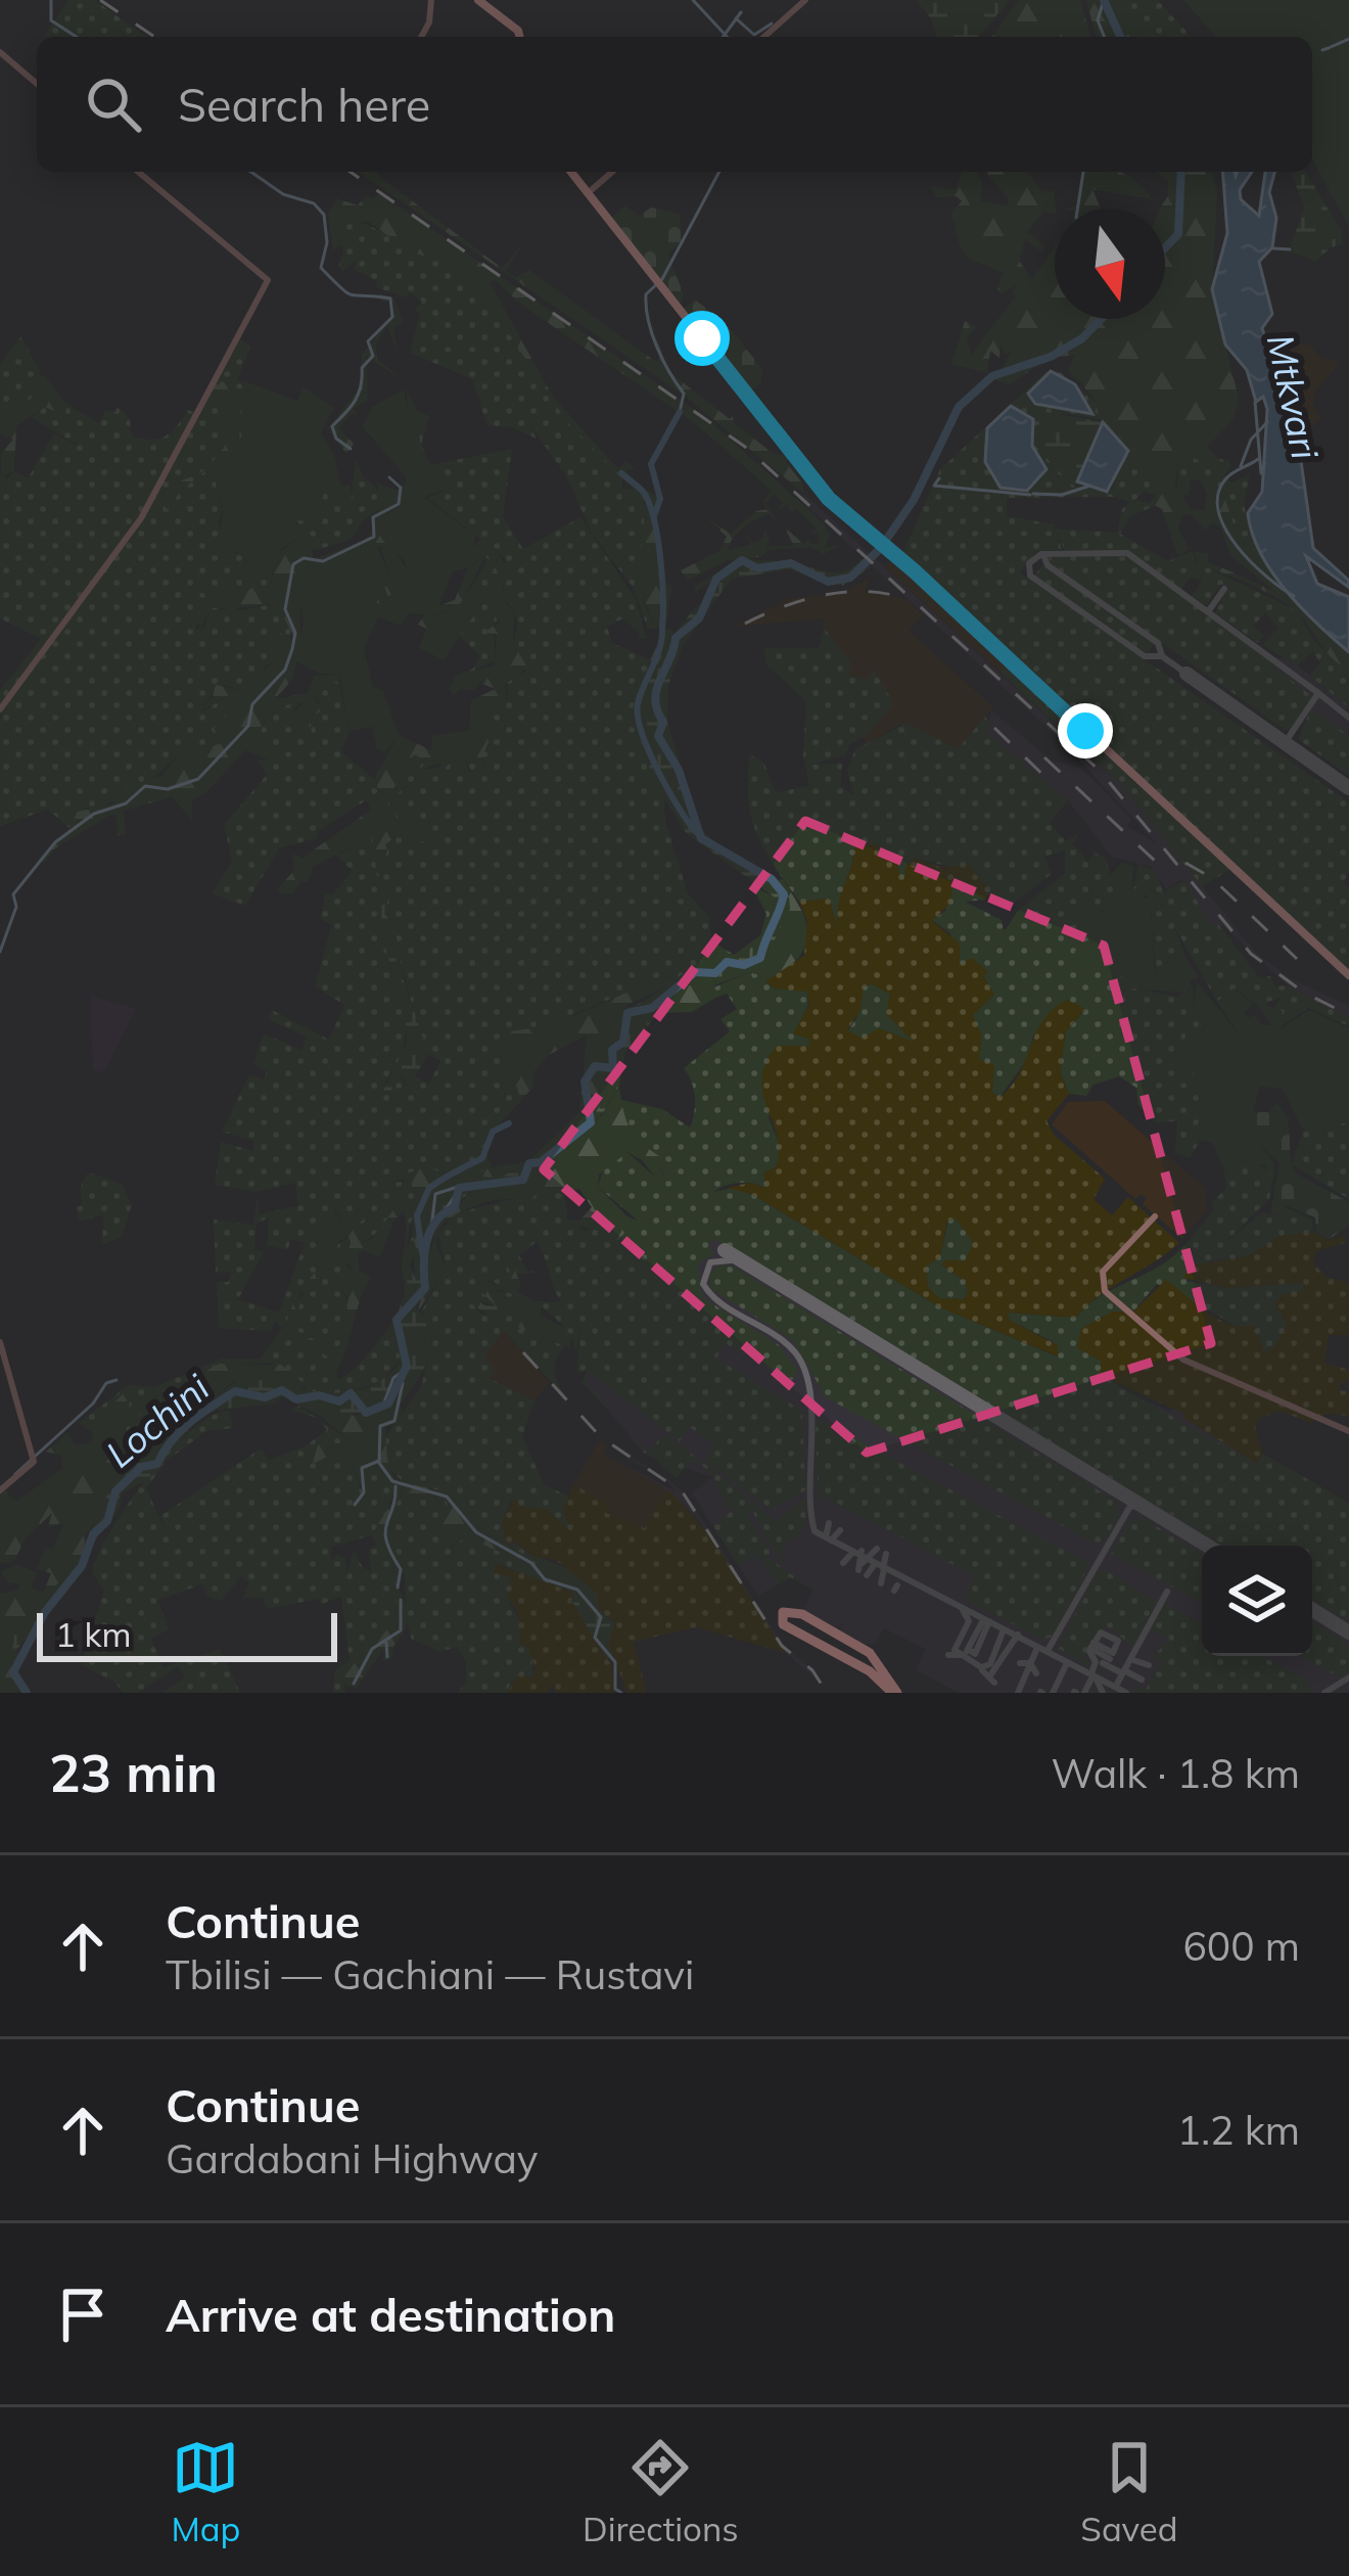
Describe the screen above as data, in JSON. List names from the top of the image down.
{
  "water": ["Mtkvari", "Lochini"],
  "scale_bar": "1 km",
  "north": "bottom",
  "page": {
    "search": "Search here",
    "scale": "1 km",
    "heading": ["23 min", "Walk · 1.8 km"],
    "list": [
      ["Continue", "Tbilisi — Gachiani — Rustavi", "600 m"],
      ["Continue", "Gardabani Highway", "1.2 km"],
      "Arrive at destination"
    ],
    "nav": ["Map", "Directions", "Saved"]
  }
}
